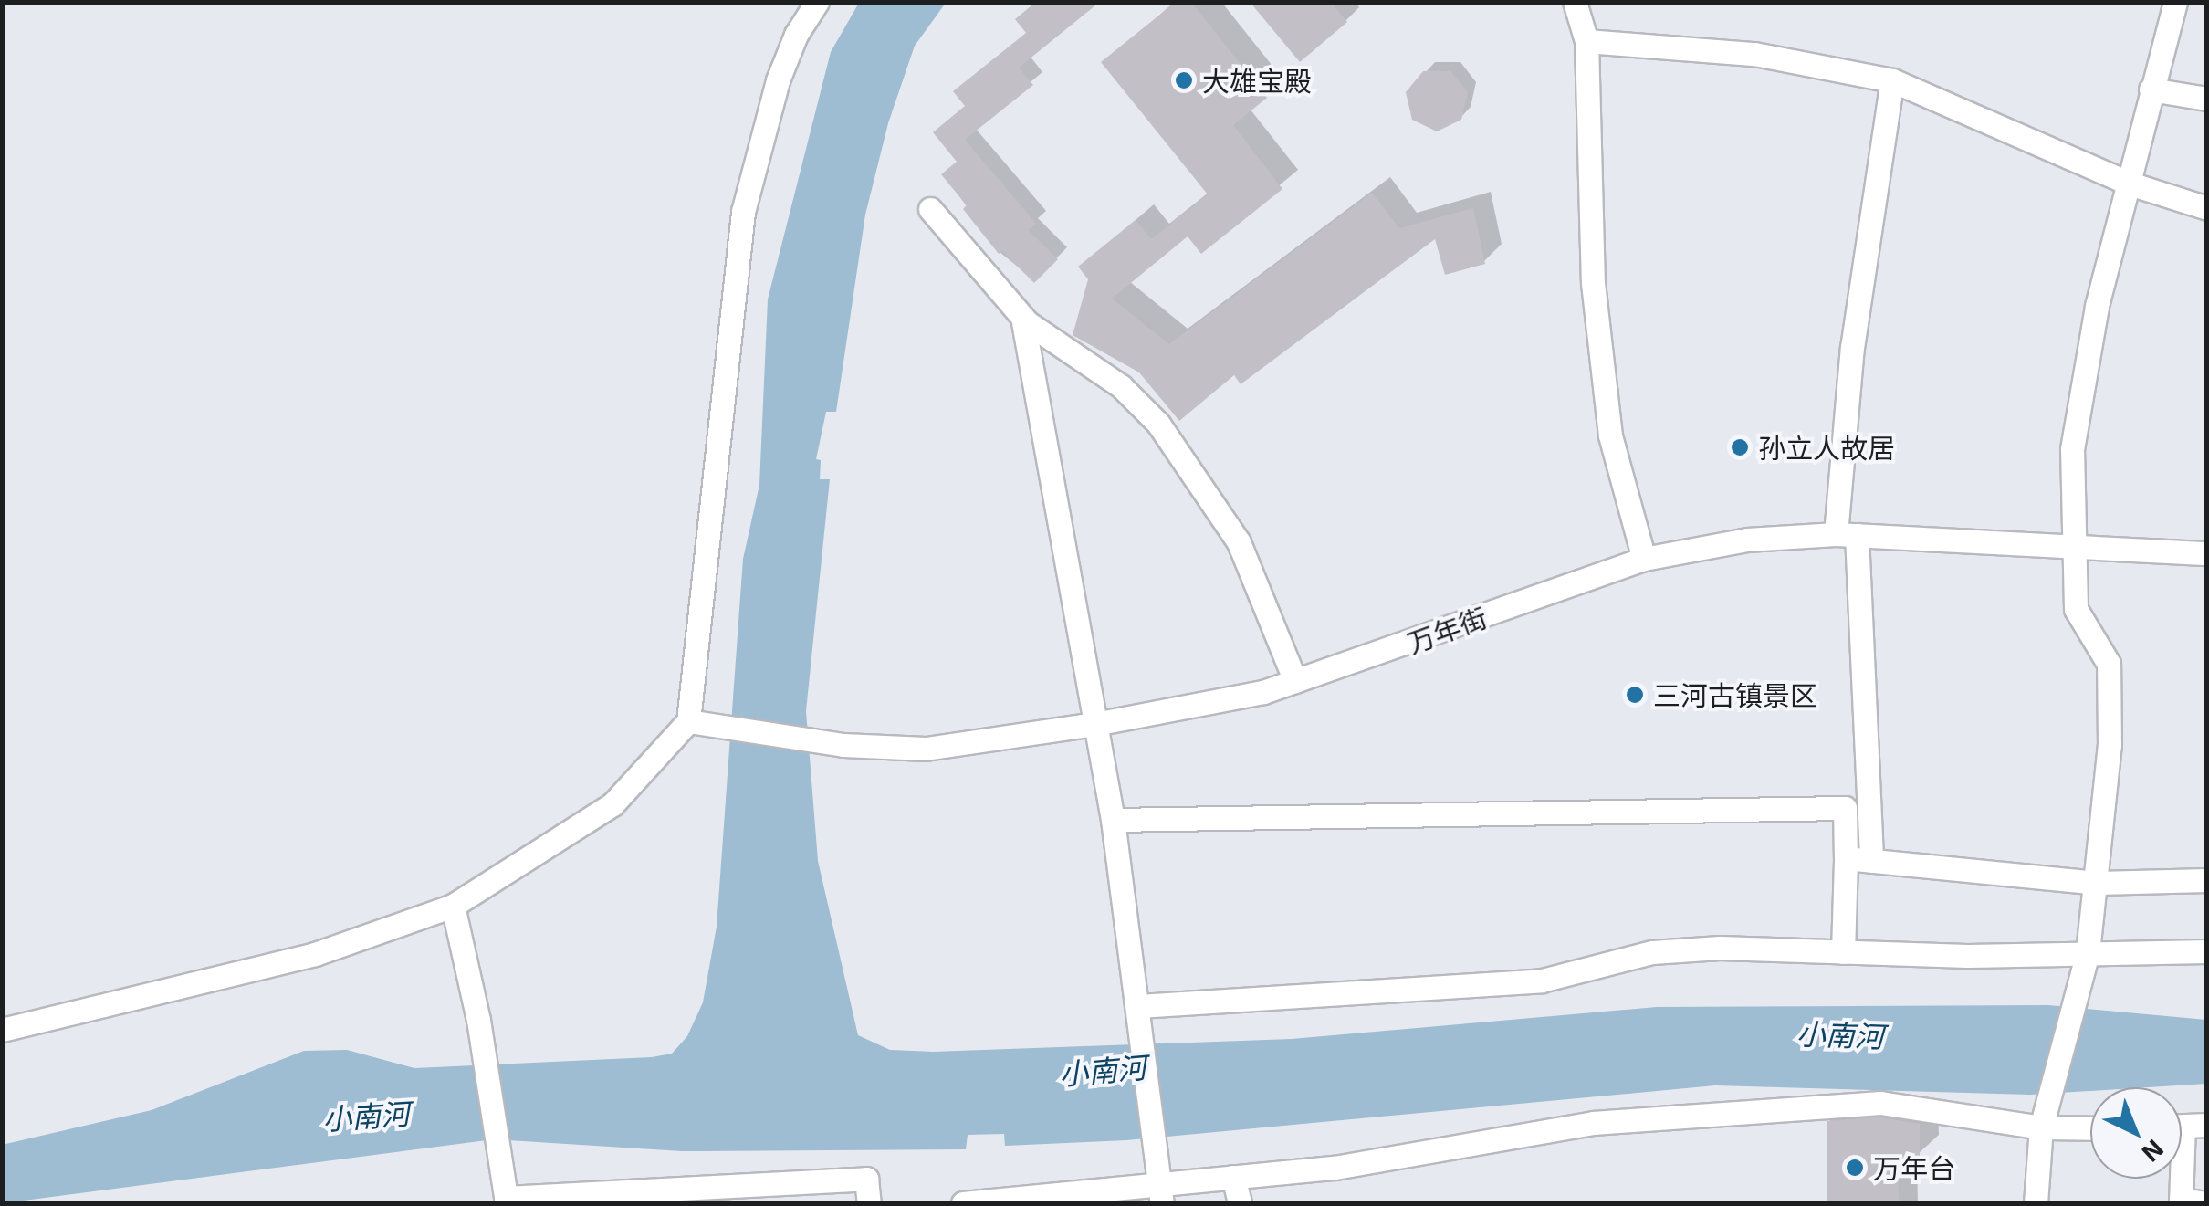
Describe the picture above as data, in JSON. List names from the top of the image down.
{
  "streets": {
    "street": ["万年街"]
  },
  "water": ["小南河"],
  "places": [
    "大雄宝殿",
    "孙立人故居",
    "三河古镇景区",
    "万年台"
  ],
  "north": "bottom right"
}
